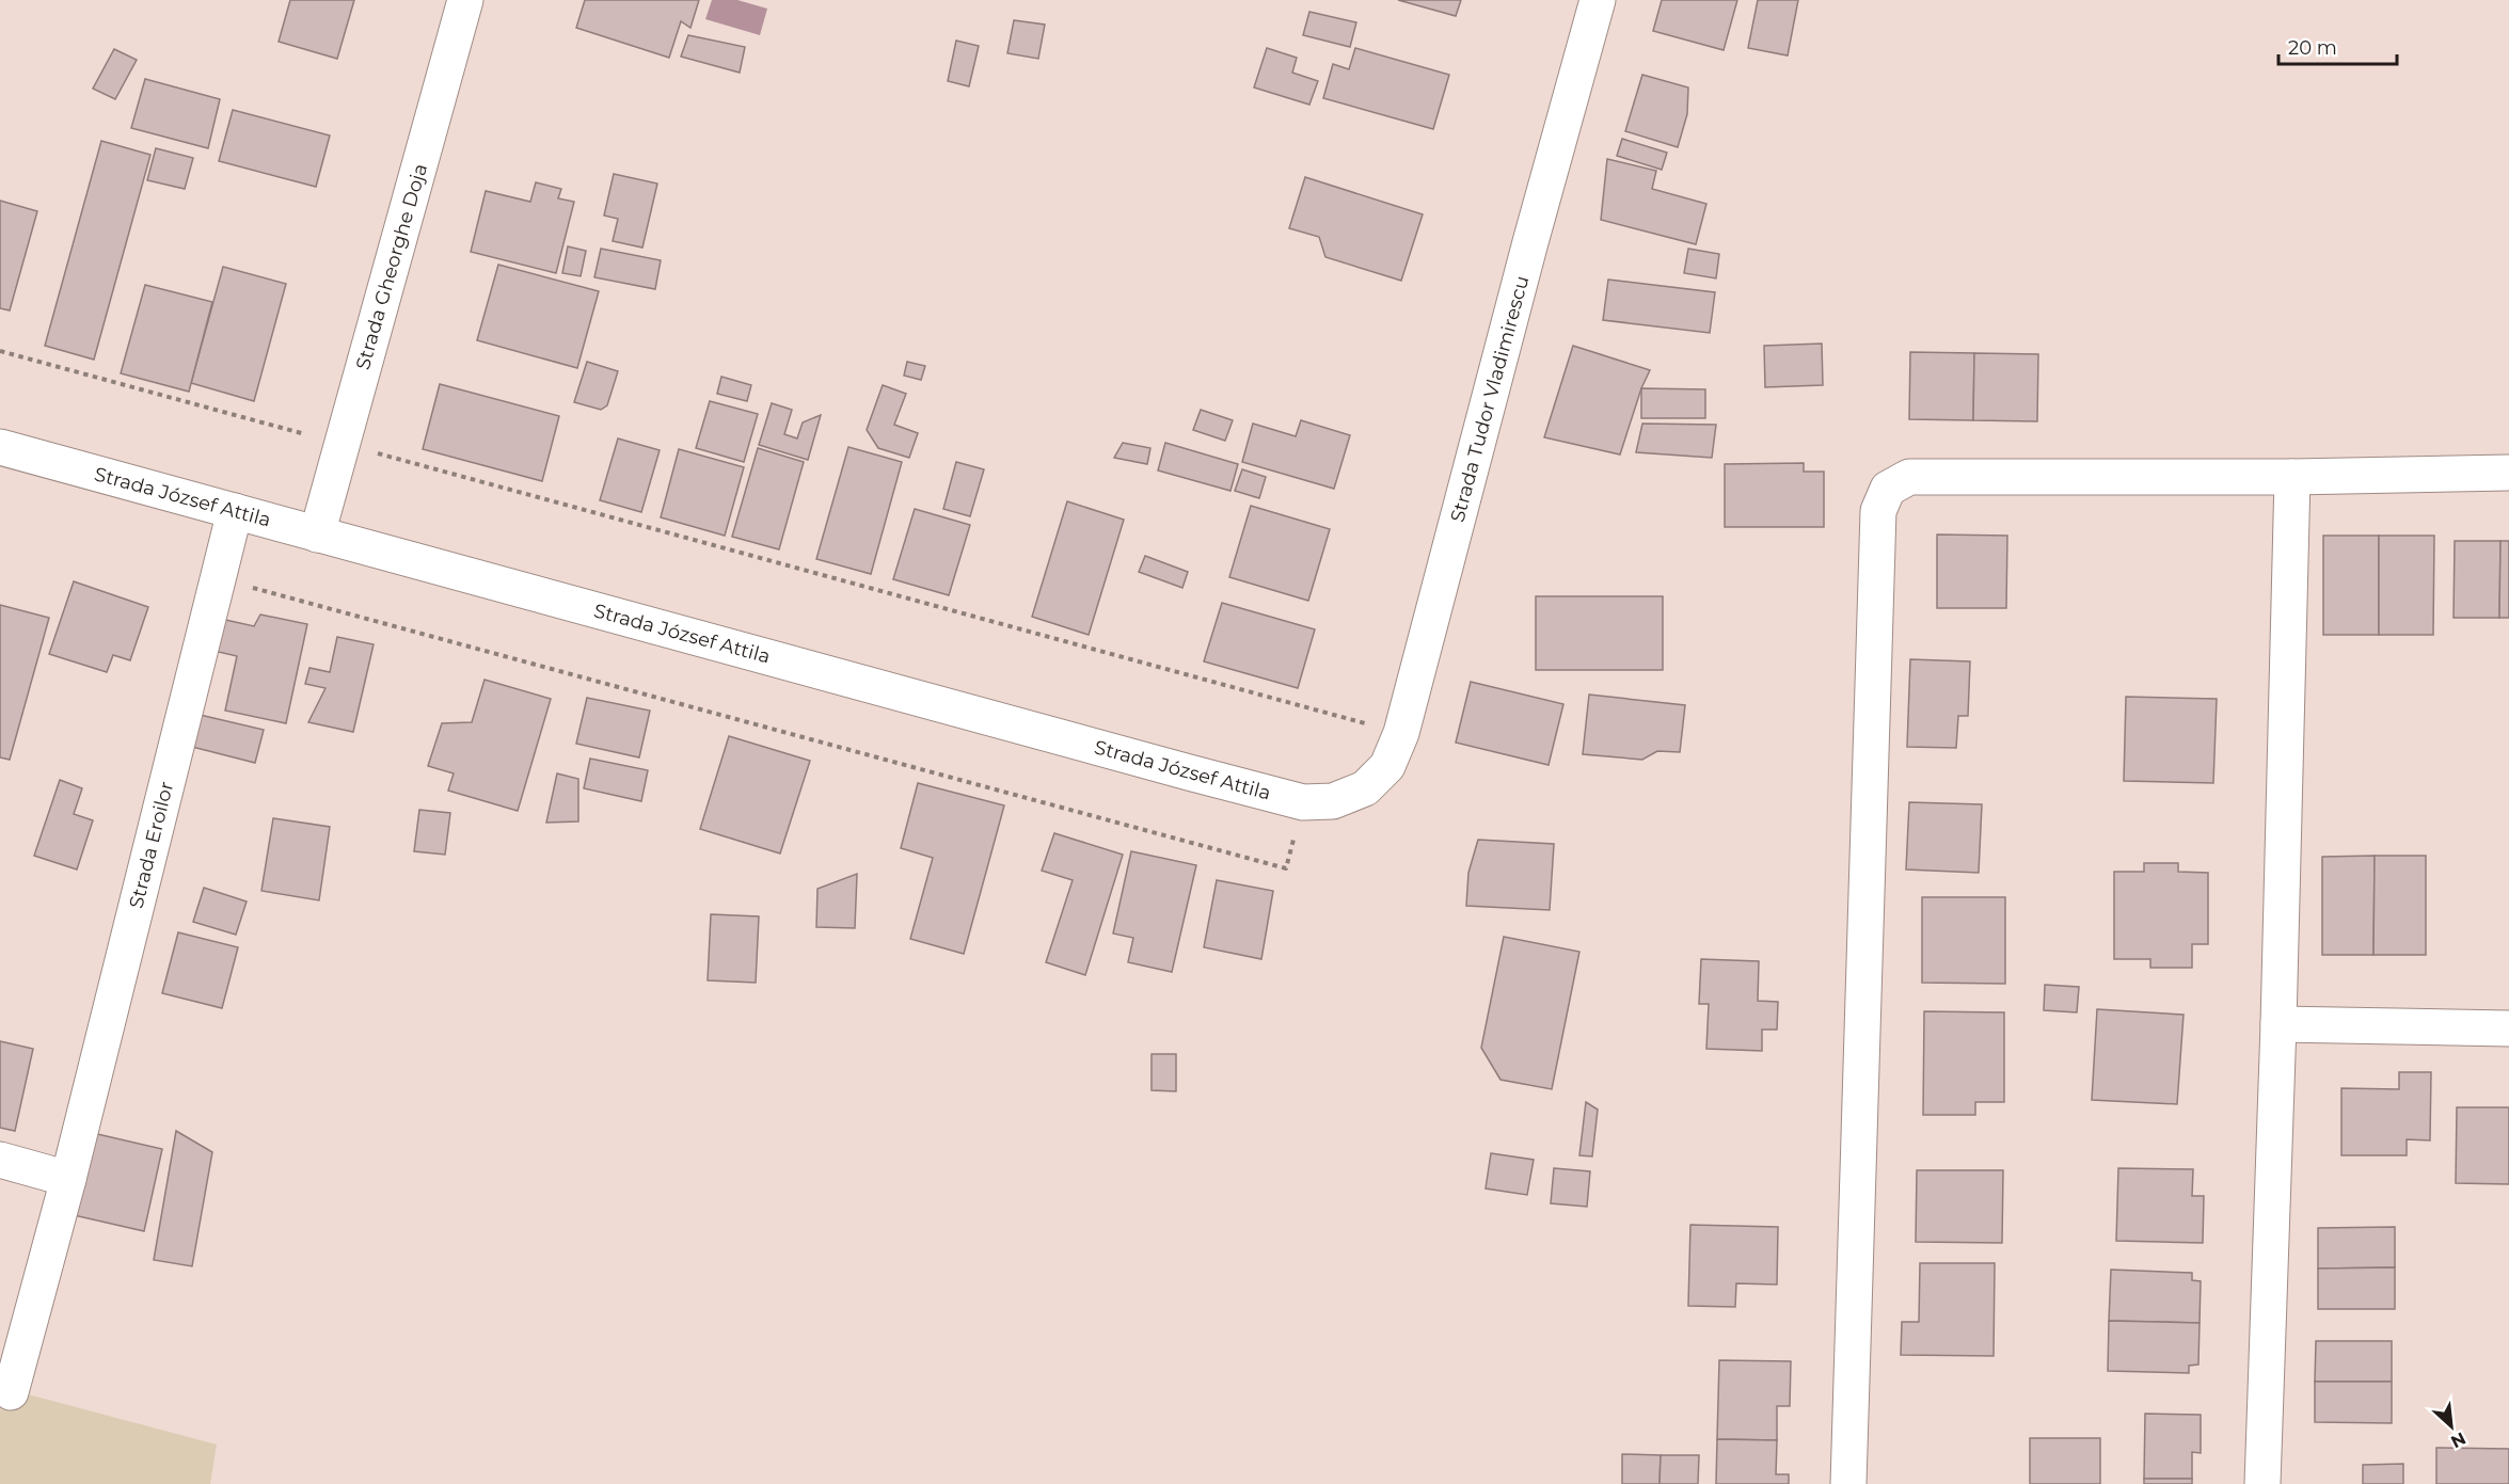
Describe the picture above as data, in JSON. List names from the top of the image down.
{
  "streets": {
    "street": [
      "Strada Gheorghe Doja",
      "Strada Tudor Vladimirescu",
      "Strada József Attila",
      "Strada Eroilor"
    ]
  },
  "crossings": [
    ["Strada Gheorghe Doja", "Strada József Attila"],
    ["Strada Tudor Vladimirescu", "Strada József Attila"],
    ["Strada József Attila", "Strada Eroilor"]
  ],
  "scale_bar": "20 m",
  "north": "bottom right"
}
